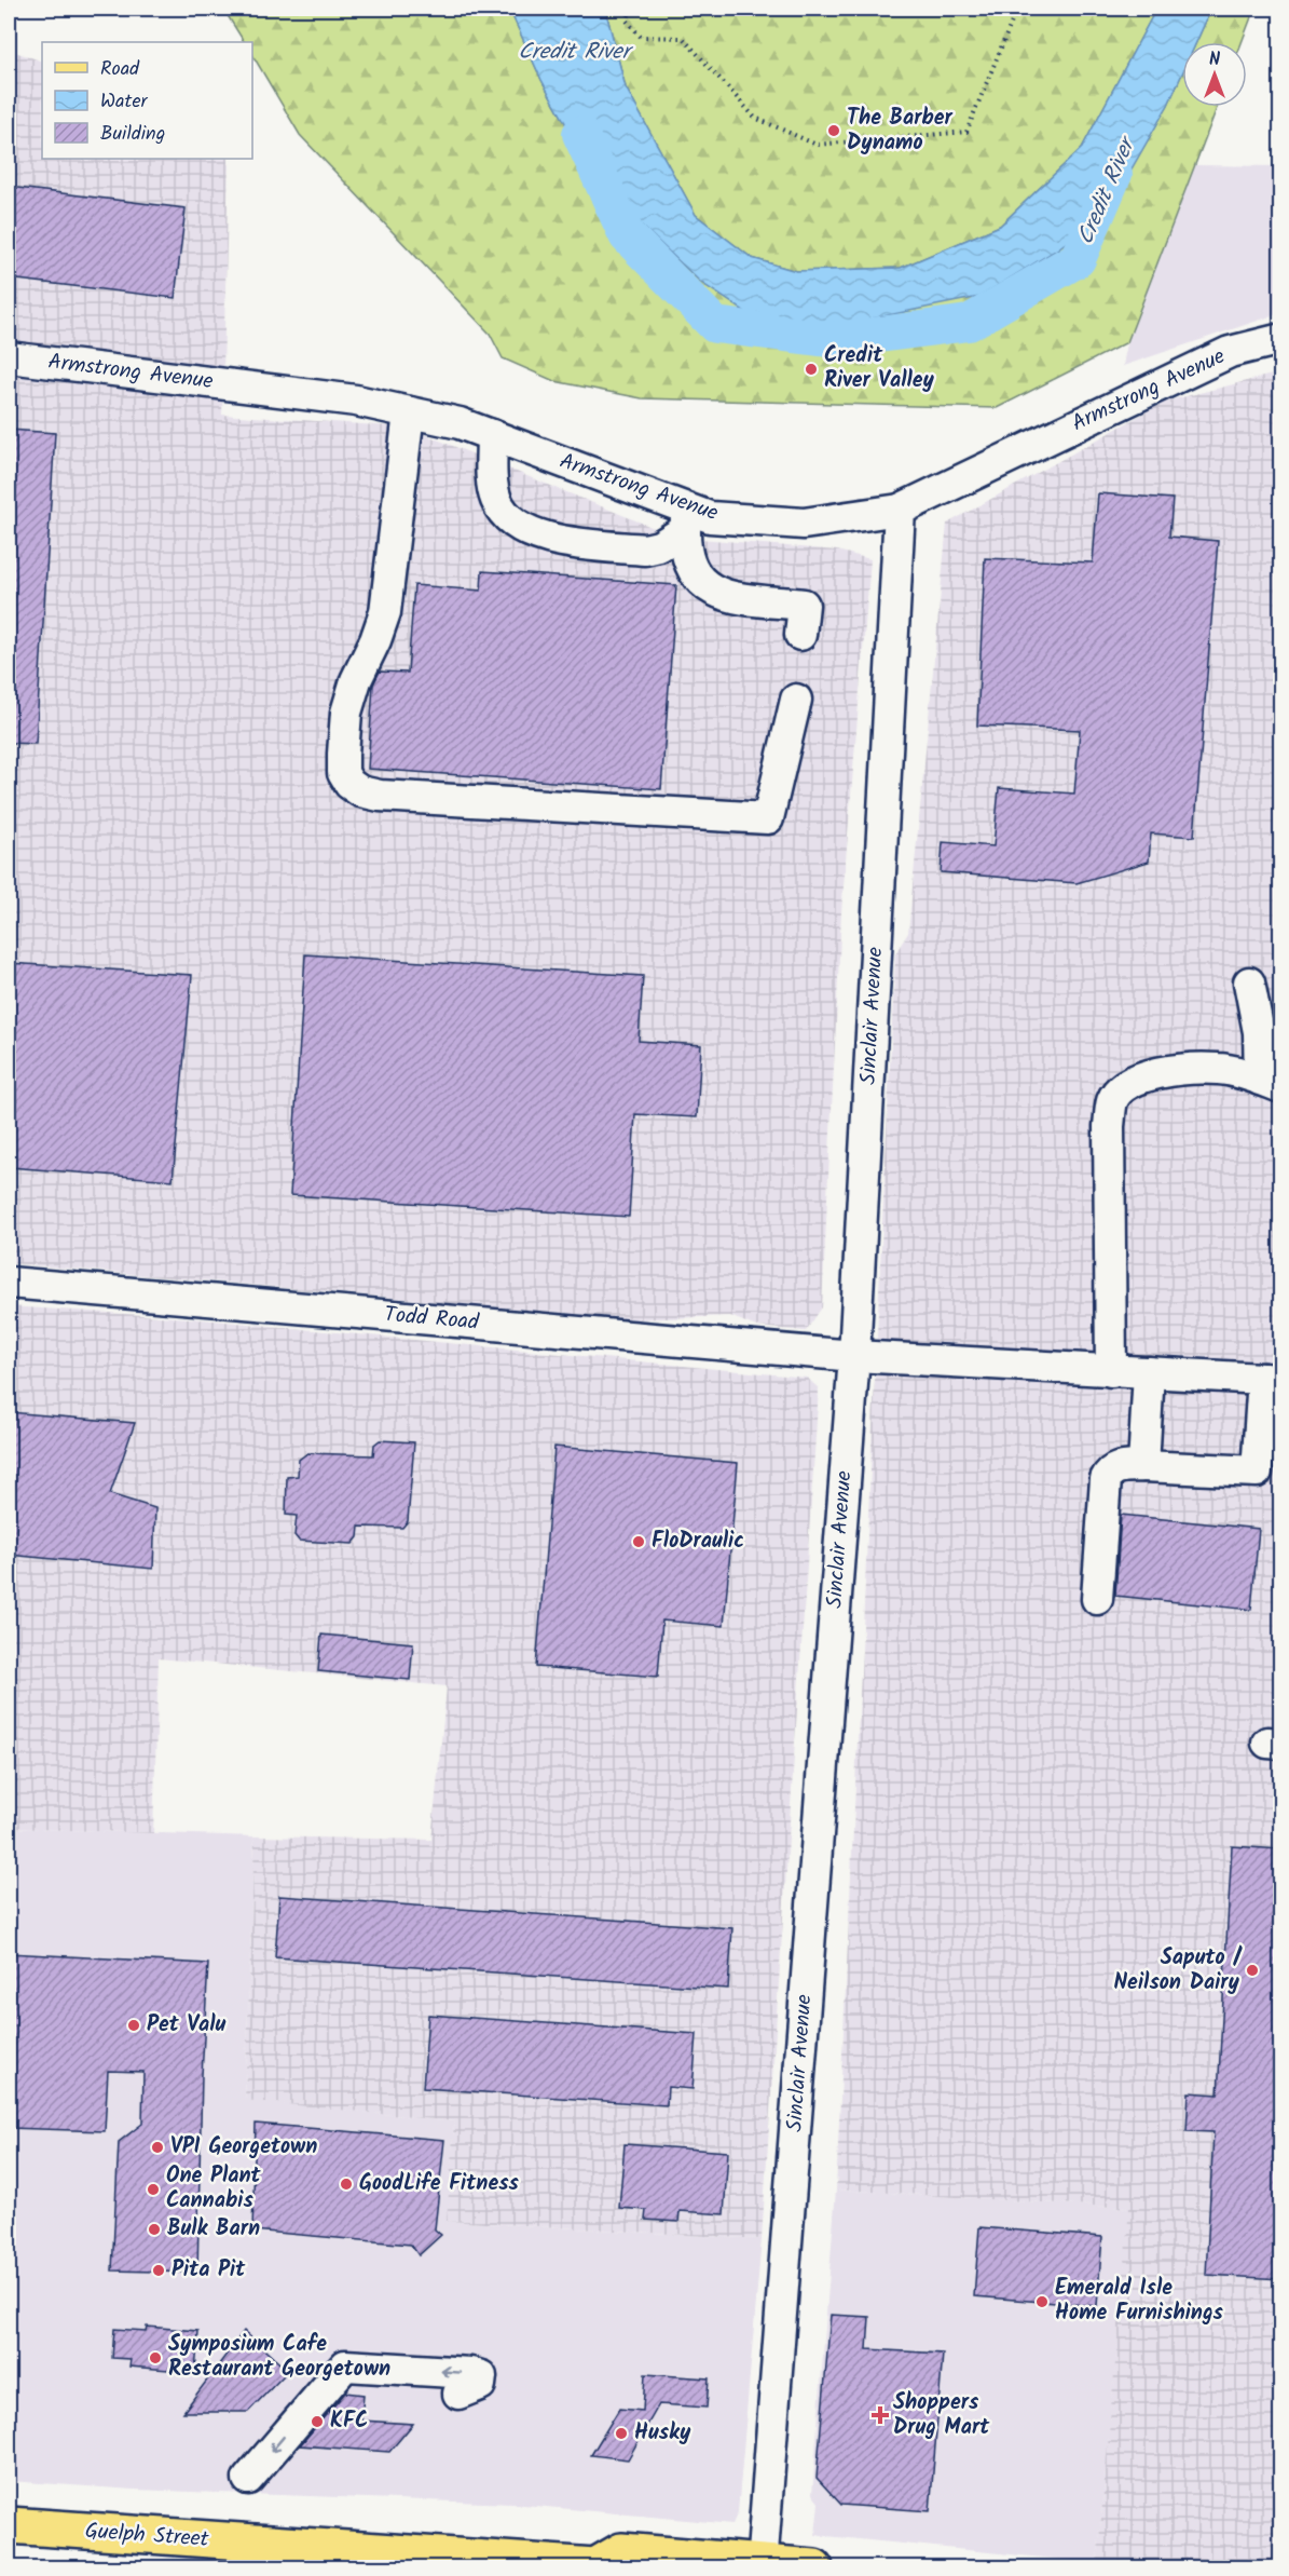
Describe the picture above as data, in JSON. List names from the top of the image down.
{
  "streets": {
    "main road": ["Guelph Street"],
    "street": ["Armstrong Avenue", "Sinclair Avenue", "Todd Road"]
  },
  "crossings": [
    ["Armstrong Avenue", "Sinclair Avenue"],
    ["Sinclair Avenue", "Todd Road"],
    ["Sinclair Avenue", "Guelph Street"]
  ],
  "water": ["Credit River"],
  "places": {
    "other": [
      "The Barber Dynamo",
      "Credit River Valley",
      "FloDraulic",
      "Saputo / Neilson Dairy",
      "Pet Valu",
      "VPI Georgetown",
      "GoodLife Fitness",
      "One Plant Cannabis",
      "Bulk Barn",
      "Pita Pit",
      "Emerald Isle Home Furnishings",
      "Symposium Cafe Restaurant Georgetown",
      "KFC",
      "Husky"
    ],
    "health": ["Shoppers Drug Mart"]
  },
  "legend": ["Road", "Water", "Building"],
  "north": "top"
}
